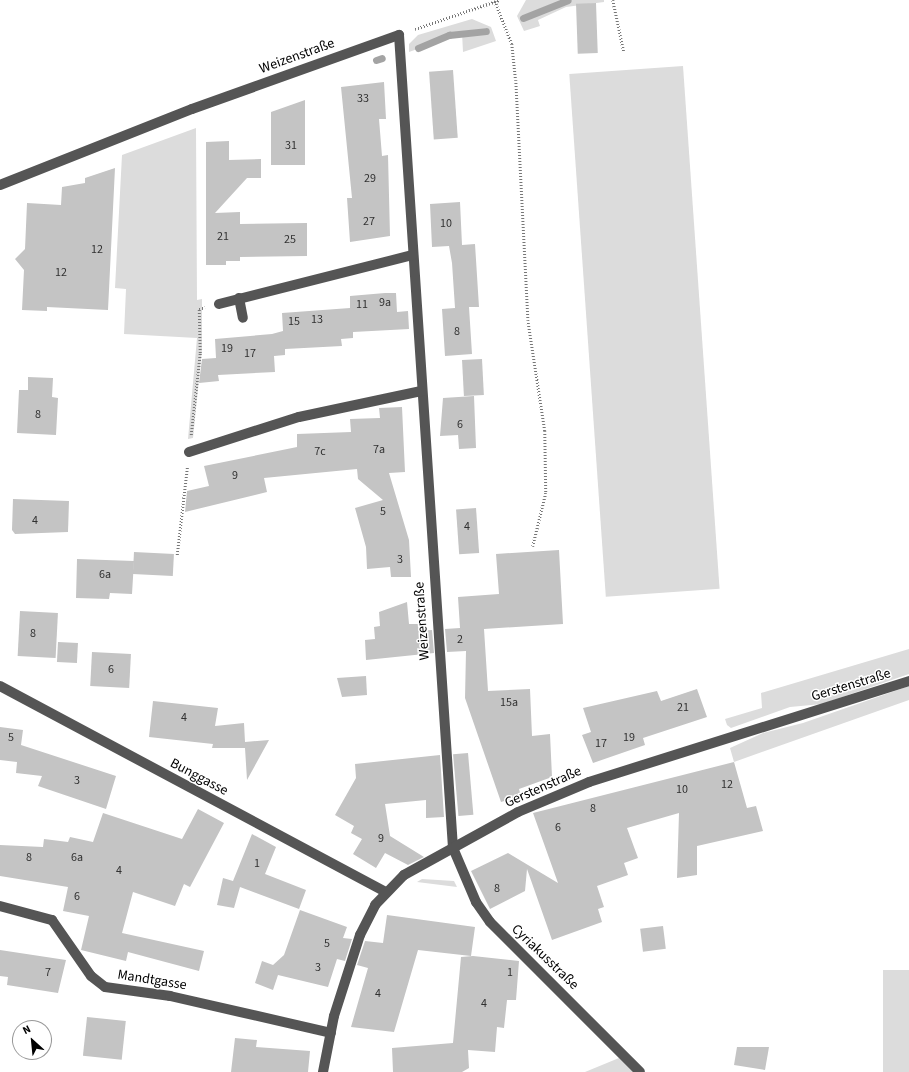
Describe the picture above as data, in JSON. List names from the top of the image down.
{
  "streets": {
    "street": [
      "Weizenstraße",
      "Gerstenstraße",
      "Bunggasse",
      "Cyriakusstraße",
      "Mandtgasse"
    ]
  },
  "crossings": [
    ["Weizenstraße", "Gerstenstraße"],
    ["Weizenstraße", "Cyriakusstraße"],
    ["Gerstenstraße", "Bunggasse"],
    ["Gerstenstraße", "Cyriakusstraße"],
    ["Gerstenstraße", "Mandtgasse"]
  ],
  "house_numbers": [
    "33",
    "31",
    "29",
    "27",
    "10",
    "21",
    "25",
    "12",
    "12",
    "9a",
    "11",
    "13",
    "15",
    "8",
    "19",
    "17",
    "8",
    "6",
    "7a",
    "7c",
    "9",
    "5",
    "4",
    "4",
    "3",
    "6a",
    "8",
    "2",
    "6",
    "15a",
    "21",
    "4",
    "5",
    "19",
    "17",
    "3",
    "12",
    "10",
    "8",
    "6",
    "9",
    "8",
    "6a",
    "1",
    "4",
    "8",
    "6",
    "5",
    "3",
    "7",
    "1",
    "4",
    "4"
  ],
  "north": "top left"
}
